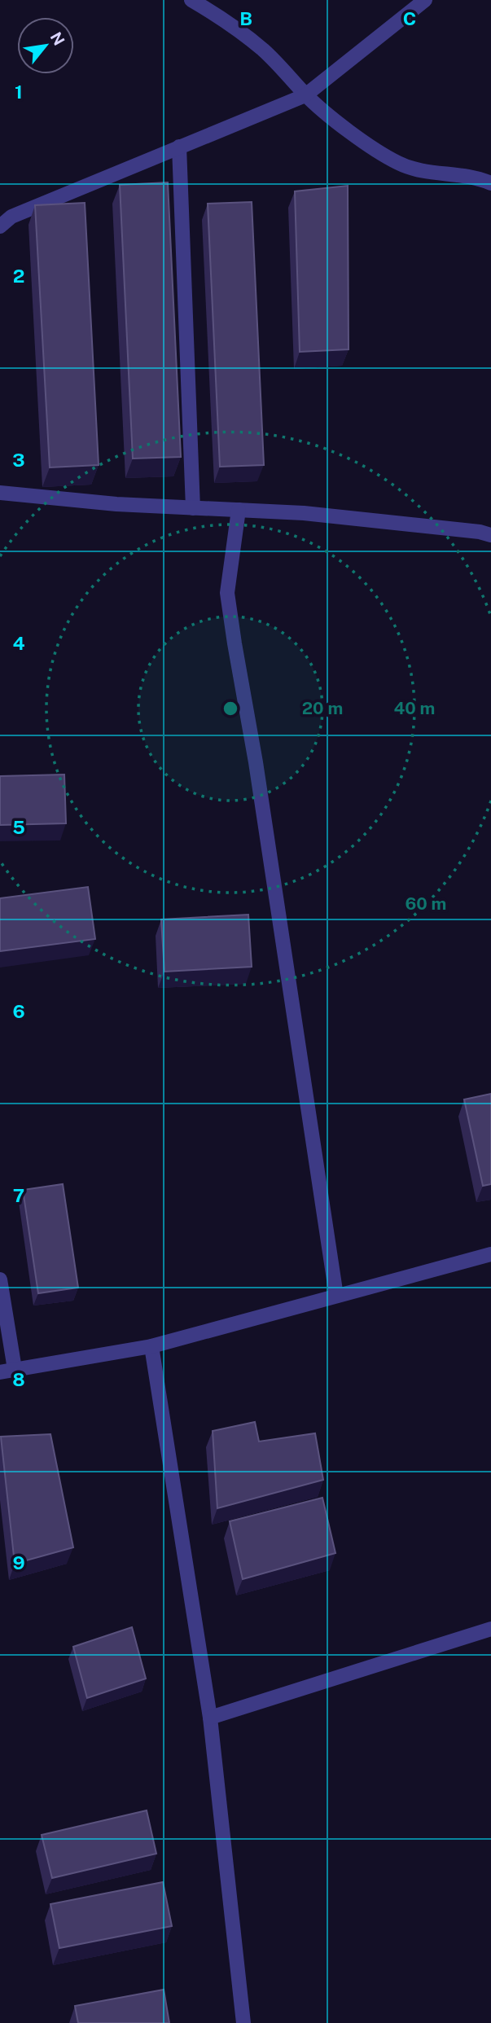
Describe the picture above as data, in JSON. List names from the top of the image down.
{
  "north": "top right",
  "grid": {
    "columns": ["B", "C"],
    "rows": [
      "1",
      "2",
      "3",
      "4",
      "5",
      "6",
      "7",
      "8",
      "9"
    ]
  },
  "rings": ["20 m", "40 m", "60 m"]
}
